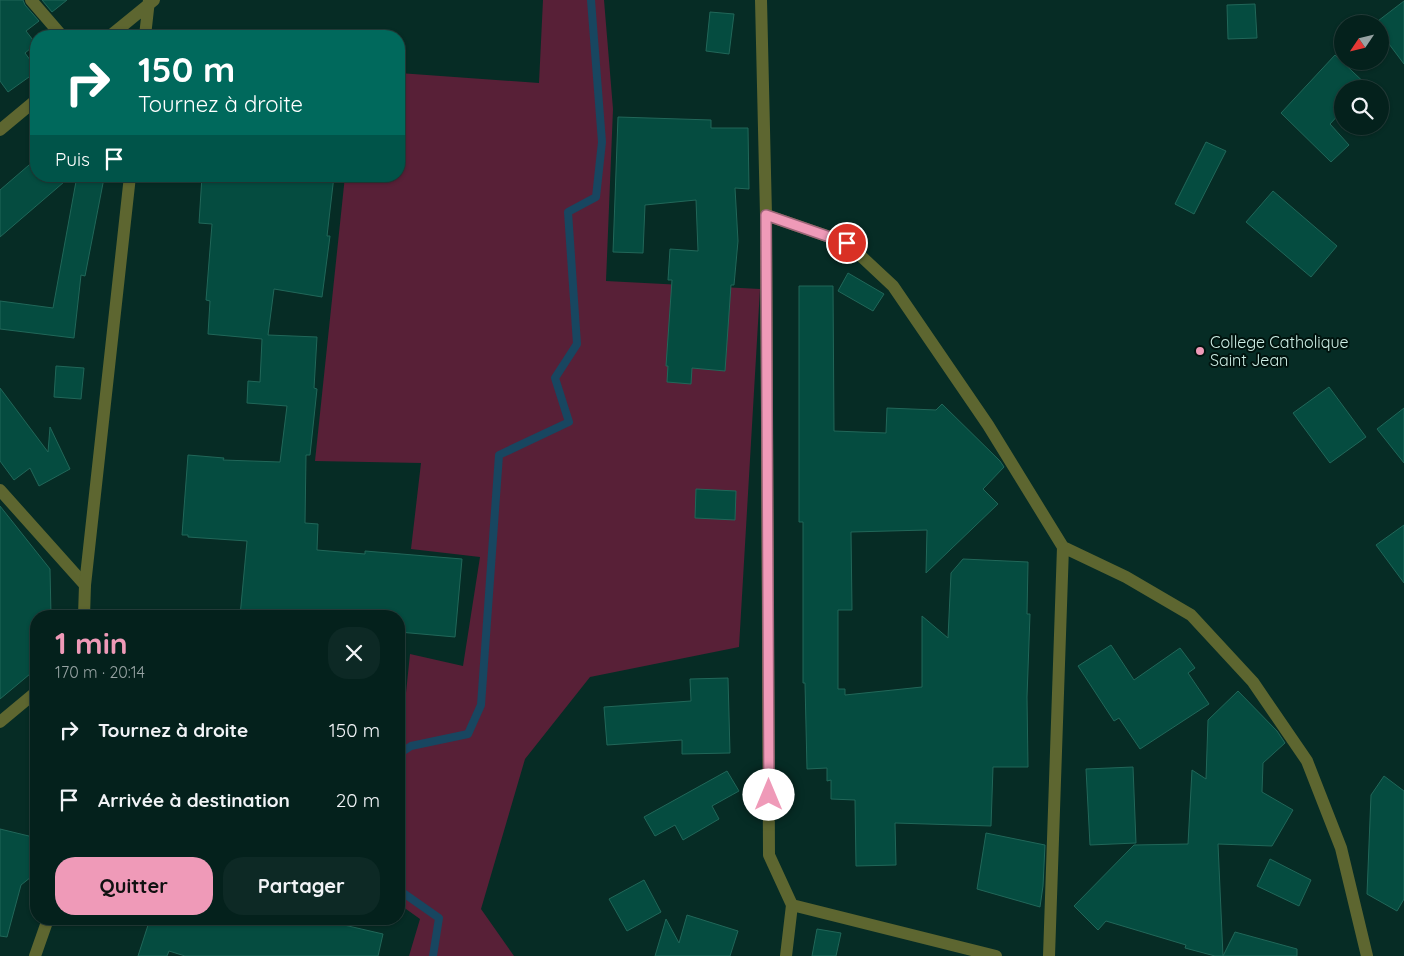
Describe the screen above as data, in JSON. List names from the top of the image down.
{
  "places": ["College Catholique Saint Jean"],
  "north": "bottom left",
  "page": {
    "turn": ["150 m", "Tournez à droite"],
    "then": "Puis",
    "heading": ["1 min", "170 m · 20:14"],
    "list": [
      {
        "name": "Tournez à droite",
        "value": "150 m"
      },
      {
        "name": "Arrivée à destination",
        "value": "20 m"
      }
    ],
    "buttons": ["Quitter", "Partager"]
  }
}
